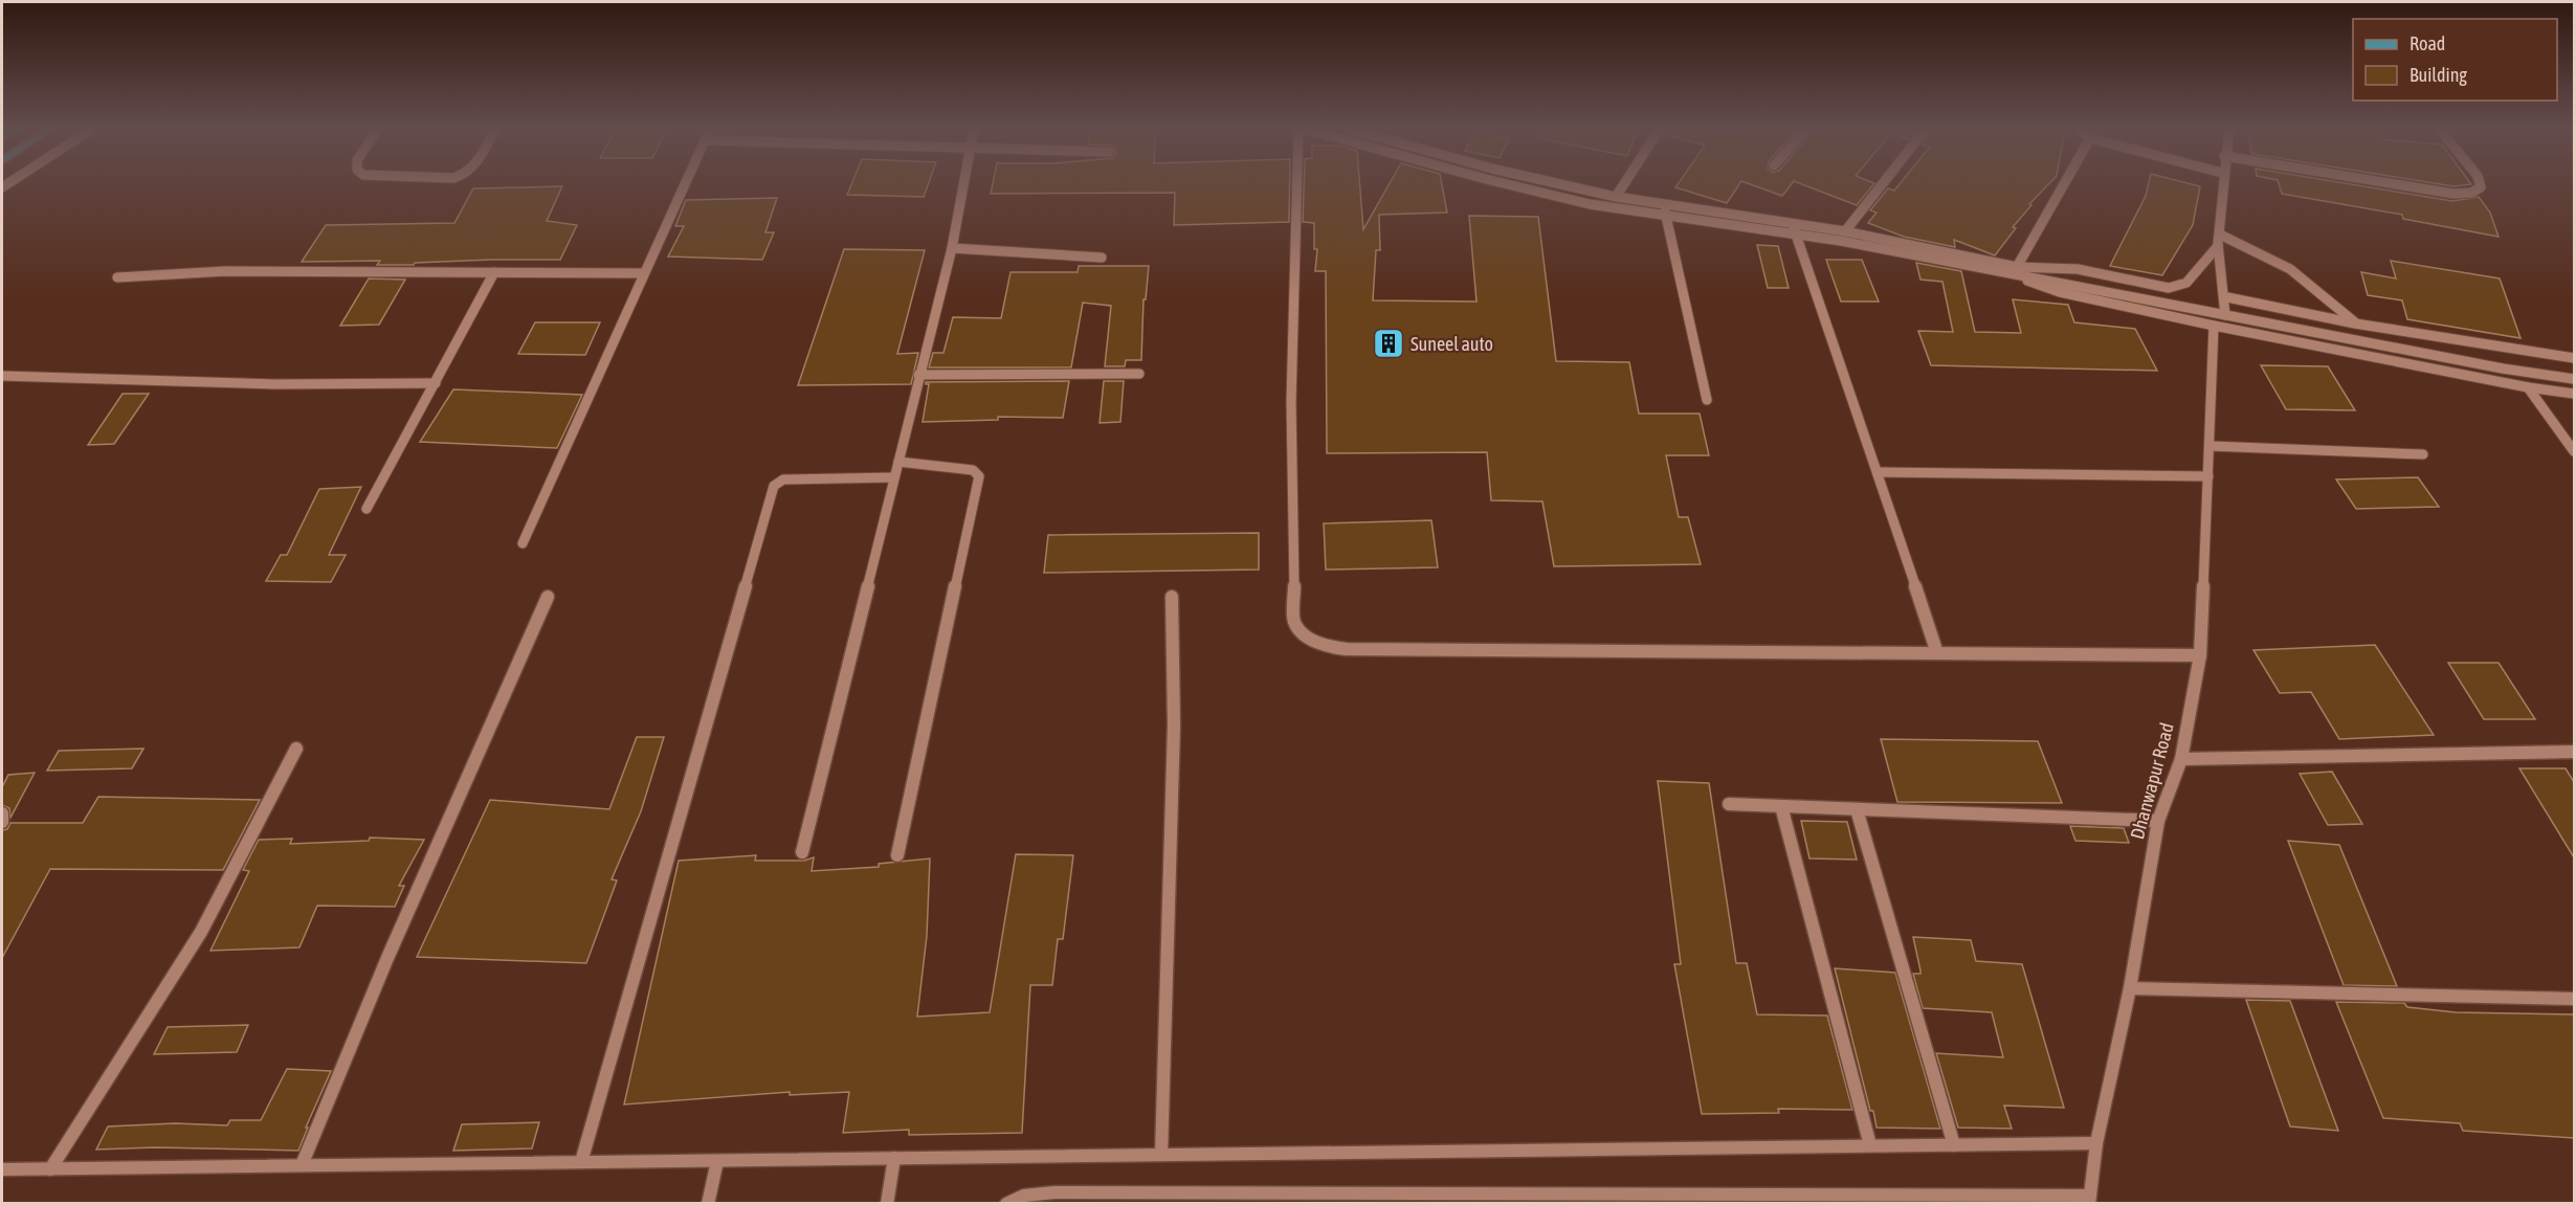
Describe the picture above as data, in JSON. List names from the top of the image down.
{
  "streets": {
    "street": ["Dhanwapur Road"]
  },
  "places": {
    "building": ["Suneel auto"]
  },
  "legend": ["Road", "Building"]
}
